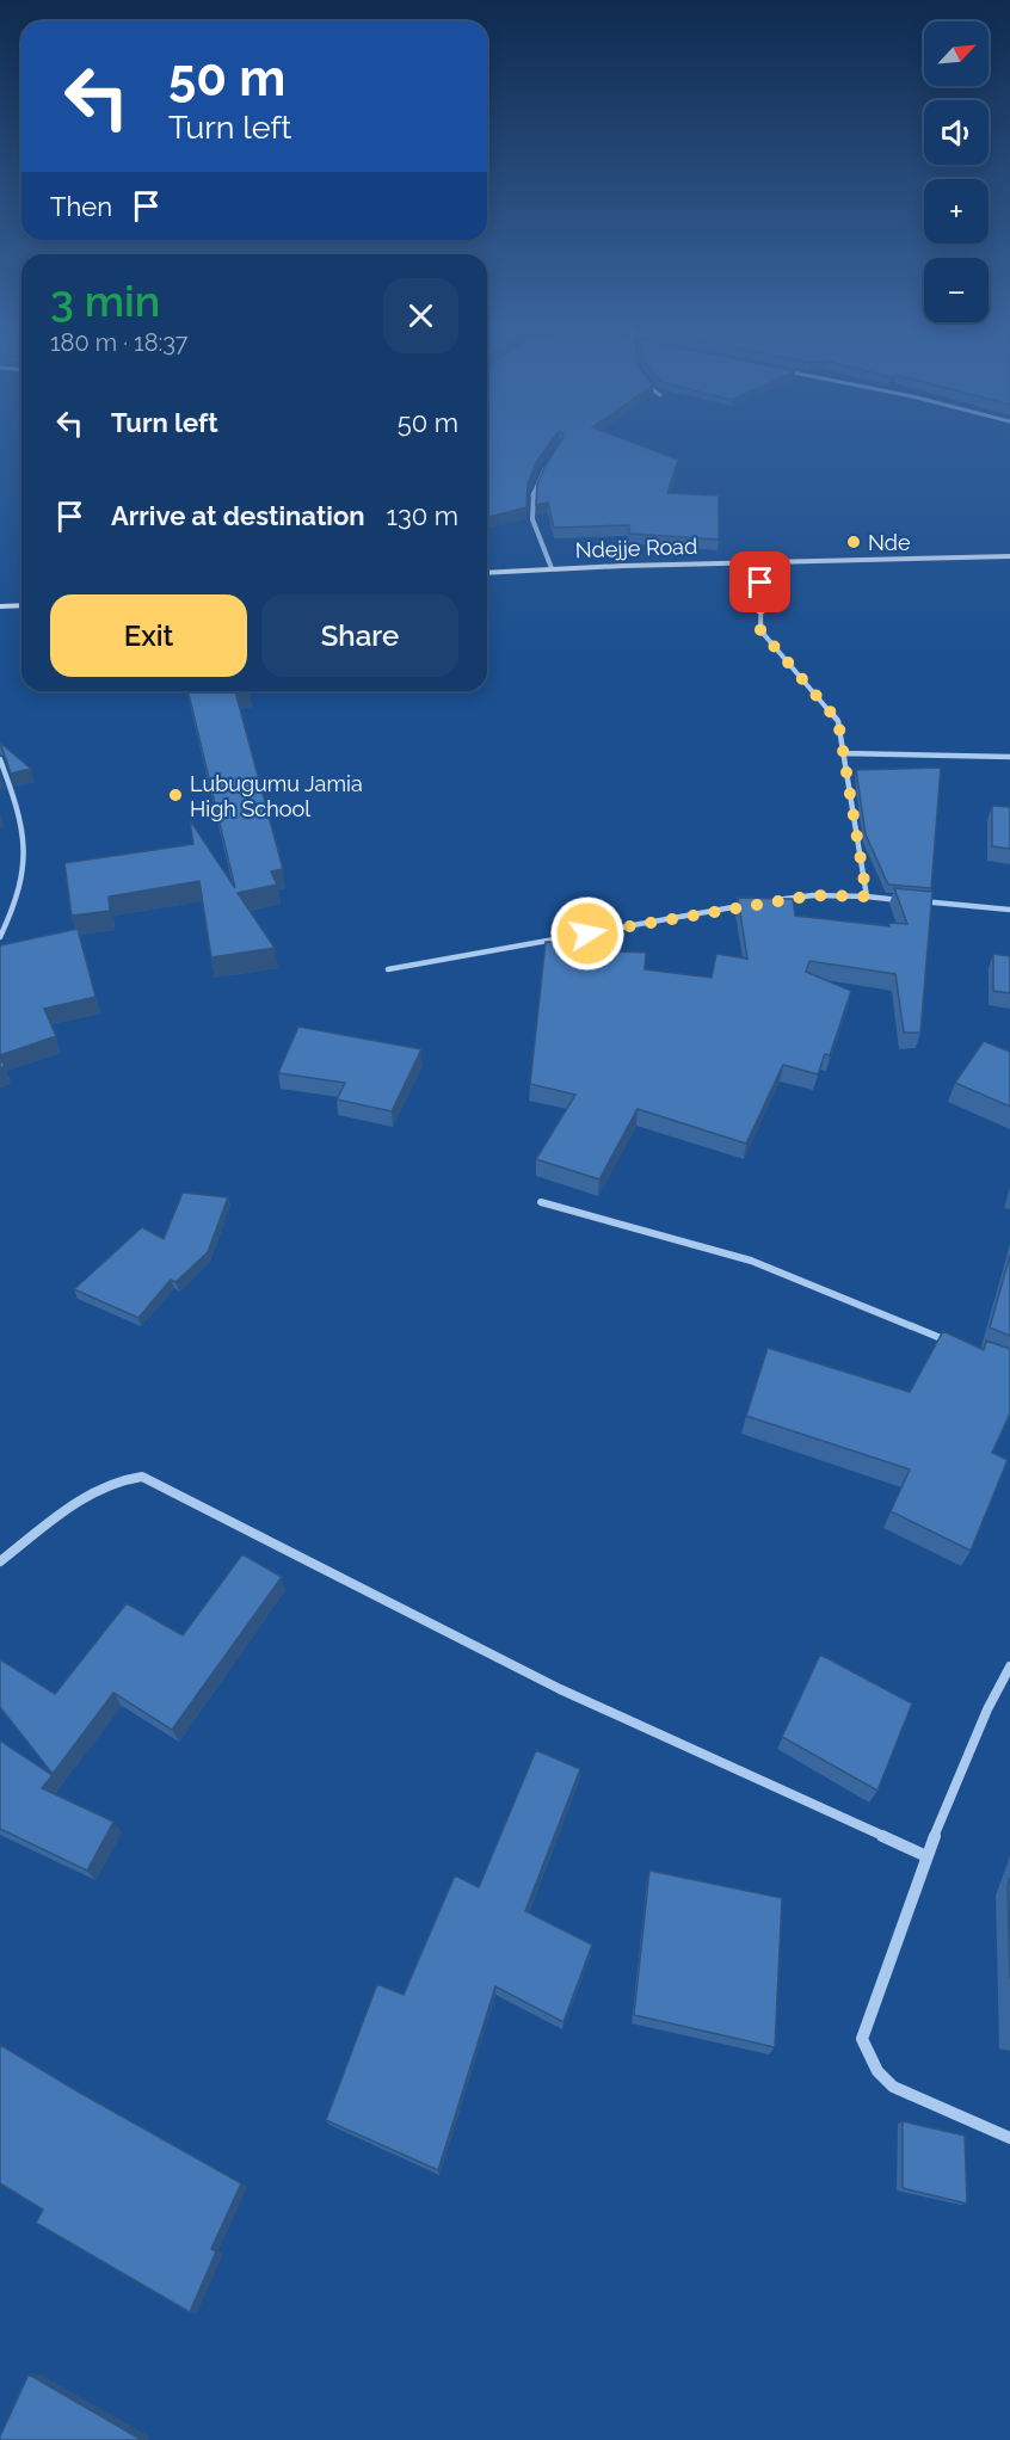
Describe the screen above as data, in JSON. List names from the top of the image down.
{
  "streets": {
    "street": ["Ndejje Road"]
  },
  "places": ["Nde", "Lubugumu Jamia High School"],
  "north": "top right",
  "page": {
    "map_buttons": ["+", "−"],
    "turn": ["50 m", "Turn left"],
    "then": "Then",
    "heading": ["3 min", "180 m · 18:37"],
    "list": [
      {
        "name": "Turn left",
        "value": "50 m"
      },
      {
        "name": "Arrive at destination",
        "value": "130 m"
      }
    ],
    "buttons": ["Exit", "Share"]
  }
}
